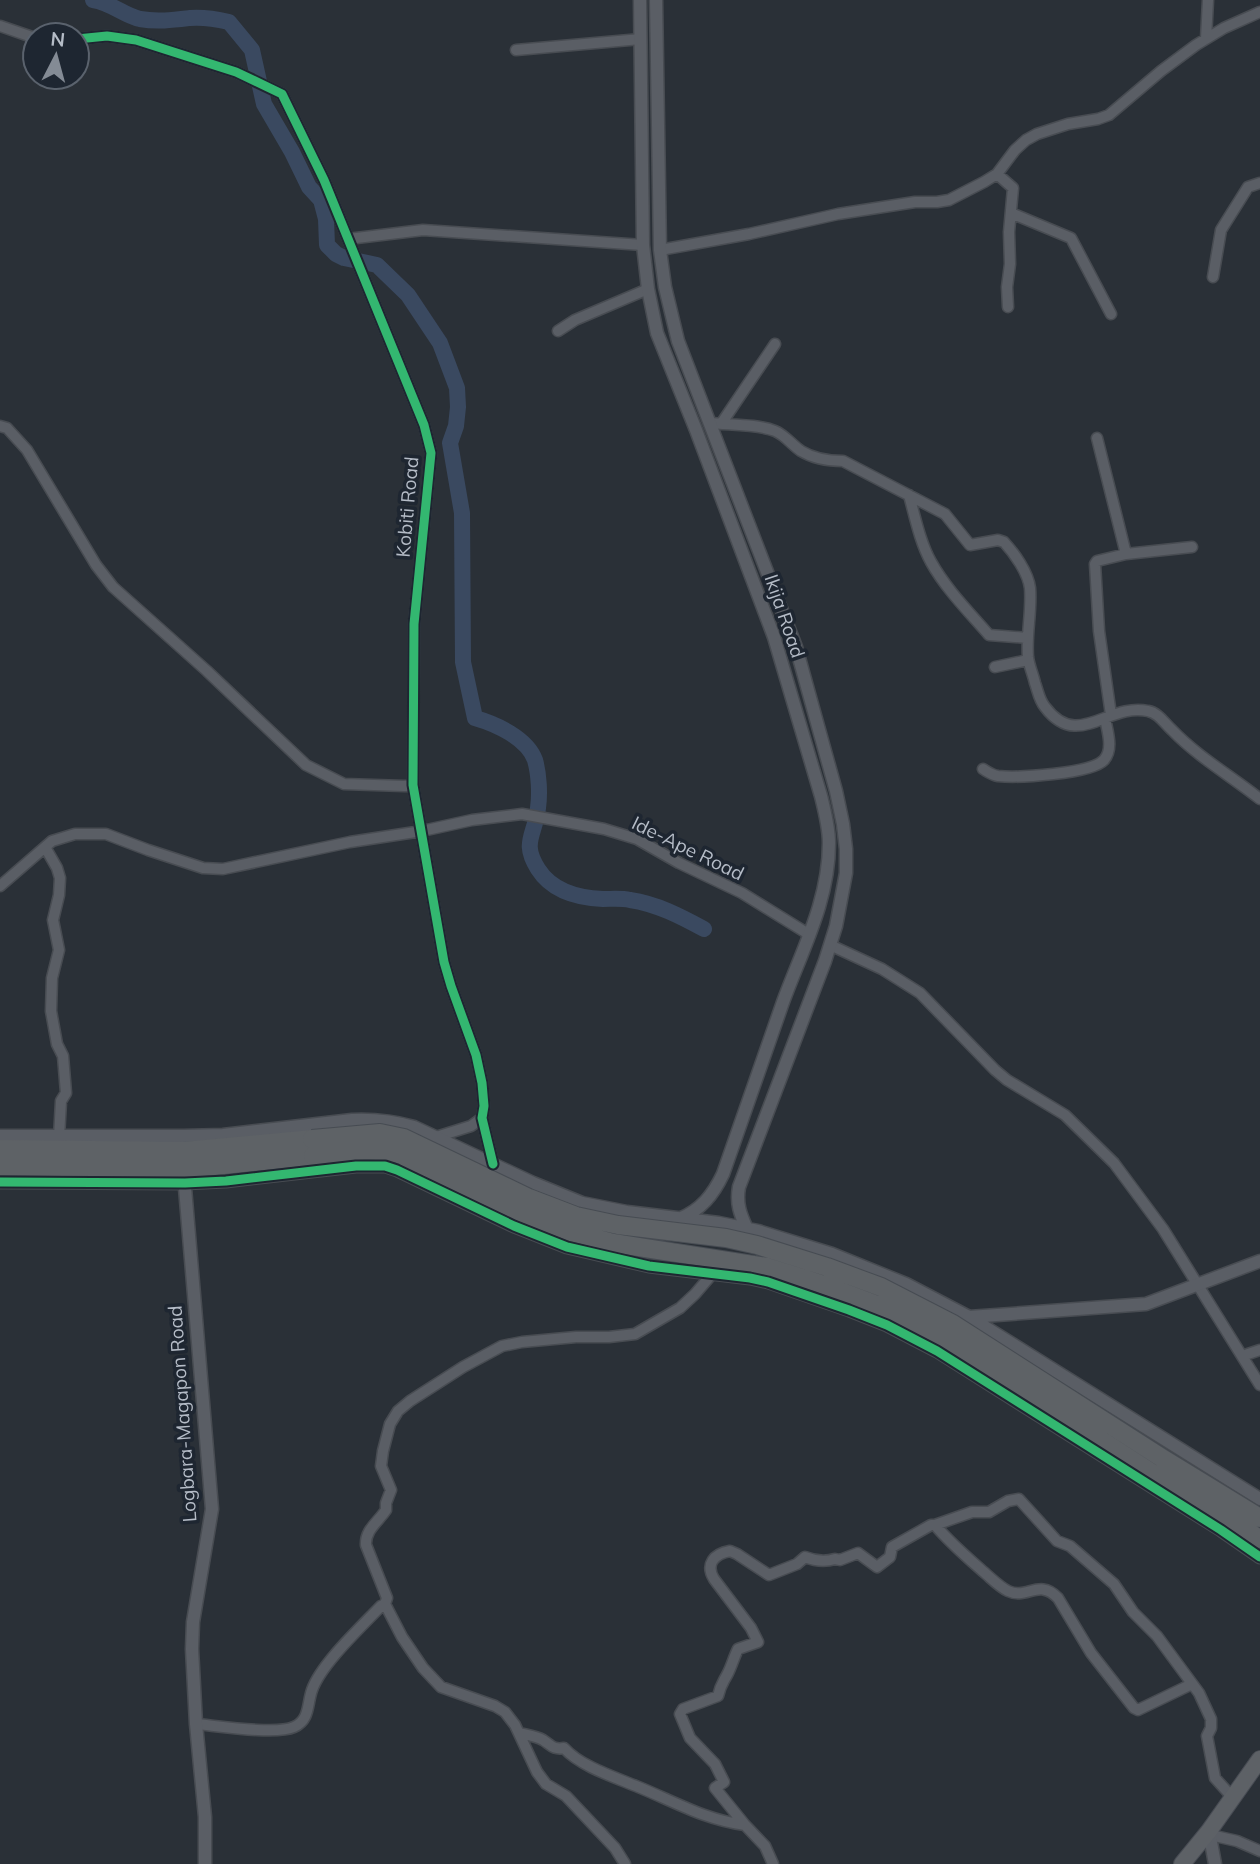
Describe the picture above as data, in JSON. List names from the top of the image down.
{
  "streets": {
    "street": [
      "Kobiti Road",
      "Ikija Road",
      "Ide-Ape Road",
      "Logbara-Magapon Road"
    ]
  },
  "crossings": [
    ["Kobiti Road", "Ide-Ape Road"],
    ["Ikija Road", "Ide-Ape Road"]
  ],
  "north": "top"
}
